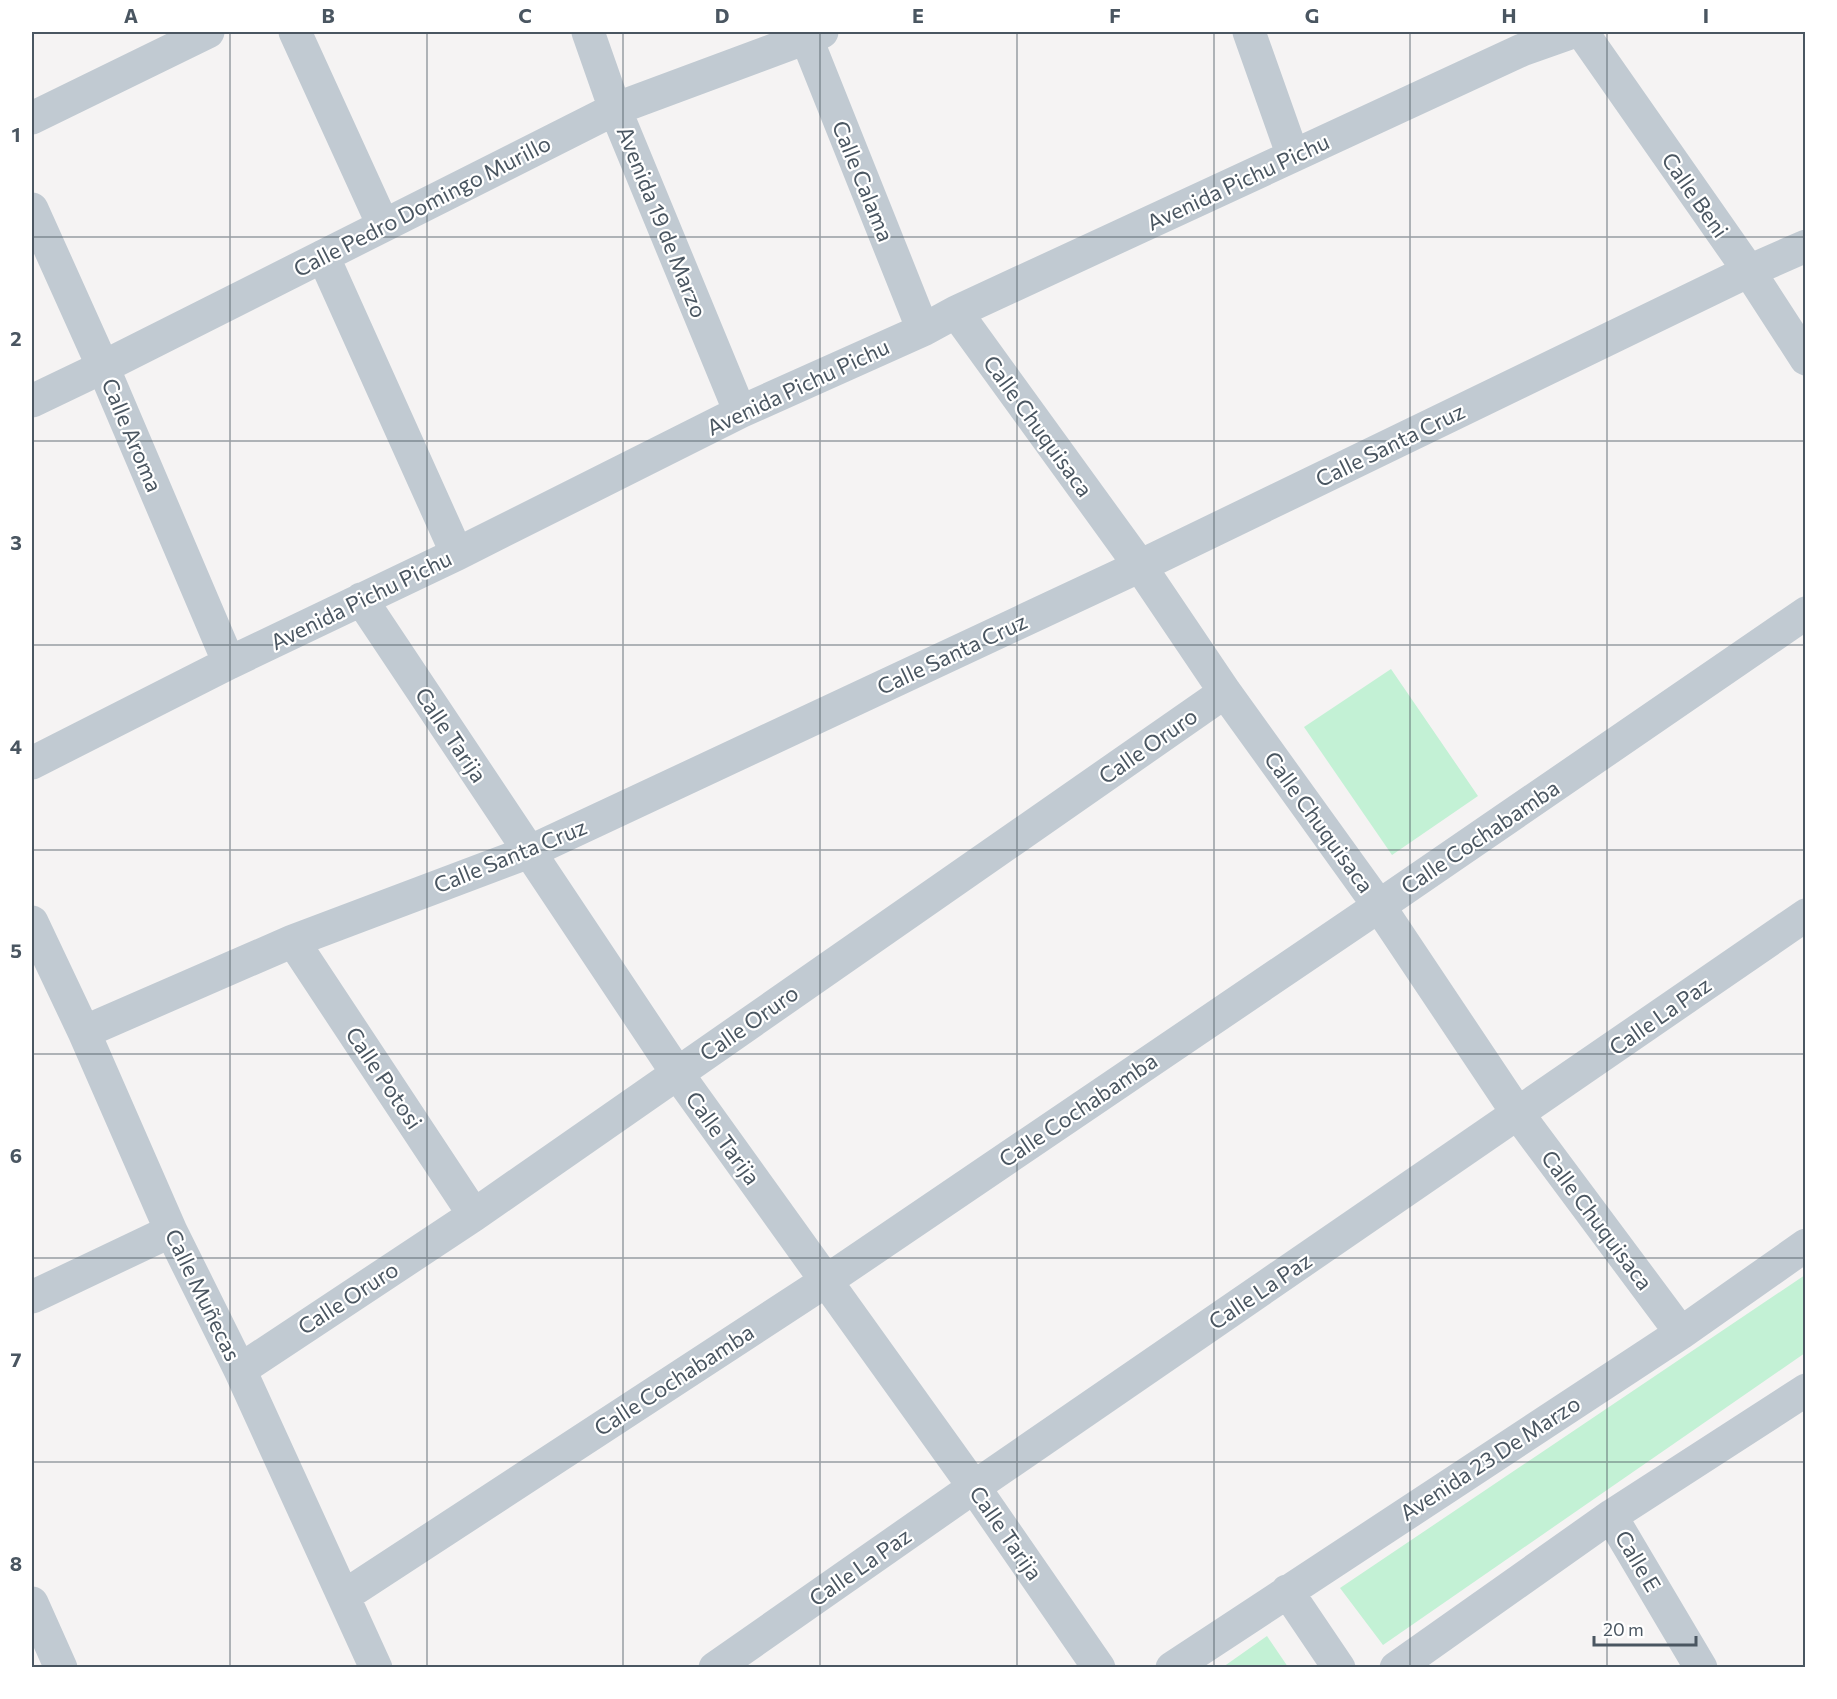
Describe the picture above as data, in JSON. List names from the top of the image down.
{
  "streets": {
    "street": [
      "Calle Calama",
      "Avenida Pichu Pichu",
      "Calle Beni",
      "Calle Pedro Domingo Murillo",
      "Avenida 19 de Marzo",
      "Calle Chuquisaca",
      "Calle Aroma",
      "Calle Santa Cruz",
      "Calle Tarija",
      "Calle Oruro",
      "Calle Cochabamba",
      "Calle La Paz",
      "Calle Potosi",
      "Calle Muñecas",
      "Avenida 23 De Marzo",
      "Calle E"
    ]
  },
  "crossings": [
    ["Calle Calama", "Avenida Pichu Pichu"],
    ["Calle Calama", "Calle Pedro Domingo Murillo"],
    ["Avenida Pichu Pichu", "Avenida 19 de Marzo"],
    ["Avenida Pichu Pichu", "Calle Chuquisaca"],
    ["Avenida Pichu Pichu", "Calle Aroma"],
    ["Avenida Pichu Pichu", "Calle Tarija"],
    ["Calle Beni", "Calle Santa Cruz"],
    ["Calle Pedro Domingo Murillo", "Avenida 19 de Marzo"],
    ["Calle Pedro Domingo Murillo", "Calle Aroma"],
    ["Calle Chuquisaca", "Calle Santa Cruz"],
    ["Calle Chuquisaca", "Calle Oruro"],
    ["Calle Chuquisaca", "Calle Cochabamba"],
    ["Calle Chuquisaca", "Calle La Paz"],
    ["Calle Chuquisaca", "Avenida 23 De Marzo"],
    ["Calle Santa Cruz", "Calle Tarija"],
    ["Calle Santa Cruz", "Calle Potosi"],
    ["Calle Santa Cruz", "Calle Muñecas"],
    ["Calle Tarija", "Calle Oruro"],
    ["Calle Tarija", "Calle Cochabamba"],
    ["Calle Tarija", "Calle La Paz"],
    ["Calle Oruro", "Calle Potosi"],
    ["Calle Oruro", "Calle Muñecas"],
    ["Calle Cochabamba", "Calle Muñecas"]
  ],
  "scale_bar": "20 m",
  "grid": {
    "columns": [
      "A",
      "B",
      "C",
      "D",
      "E",
      "F",
      "G",
      "H",
      "I"
    ],
    "rows": [
      "1",
      "2",
      "3",
      "4",
      "5",
      "6",
      "7",
      "8"
    ]
  }
}
